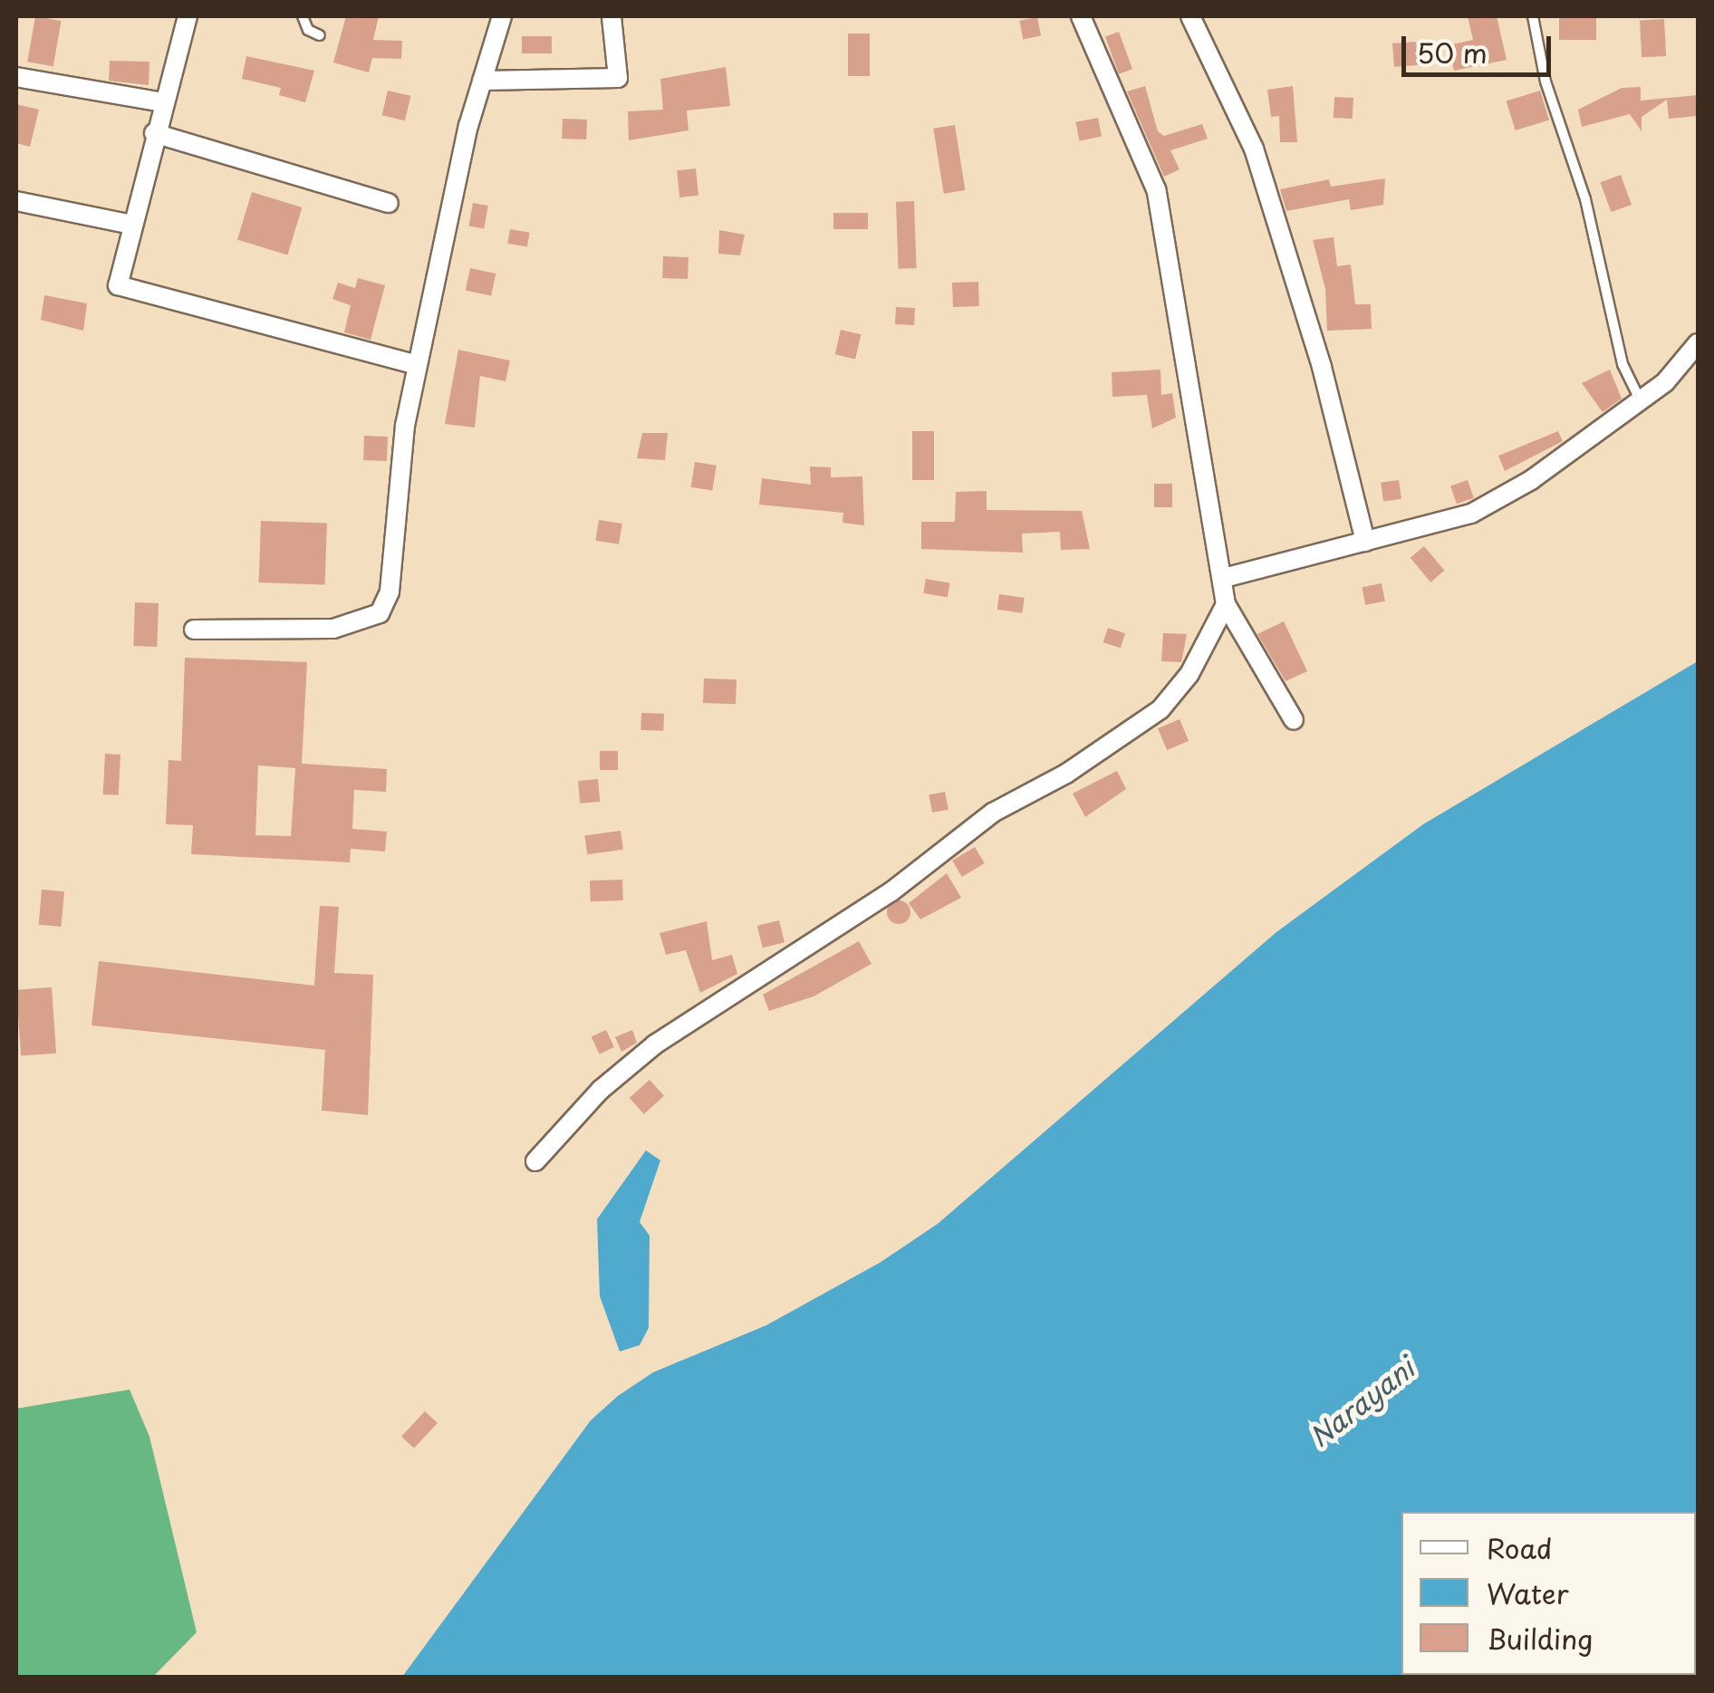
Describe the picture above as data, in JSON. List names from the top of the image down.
{
  "water": ["Narayani"],
  "legend": ["Road", "Water", "Building"],
  "scale_bar": "50 m"
}
